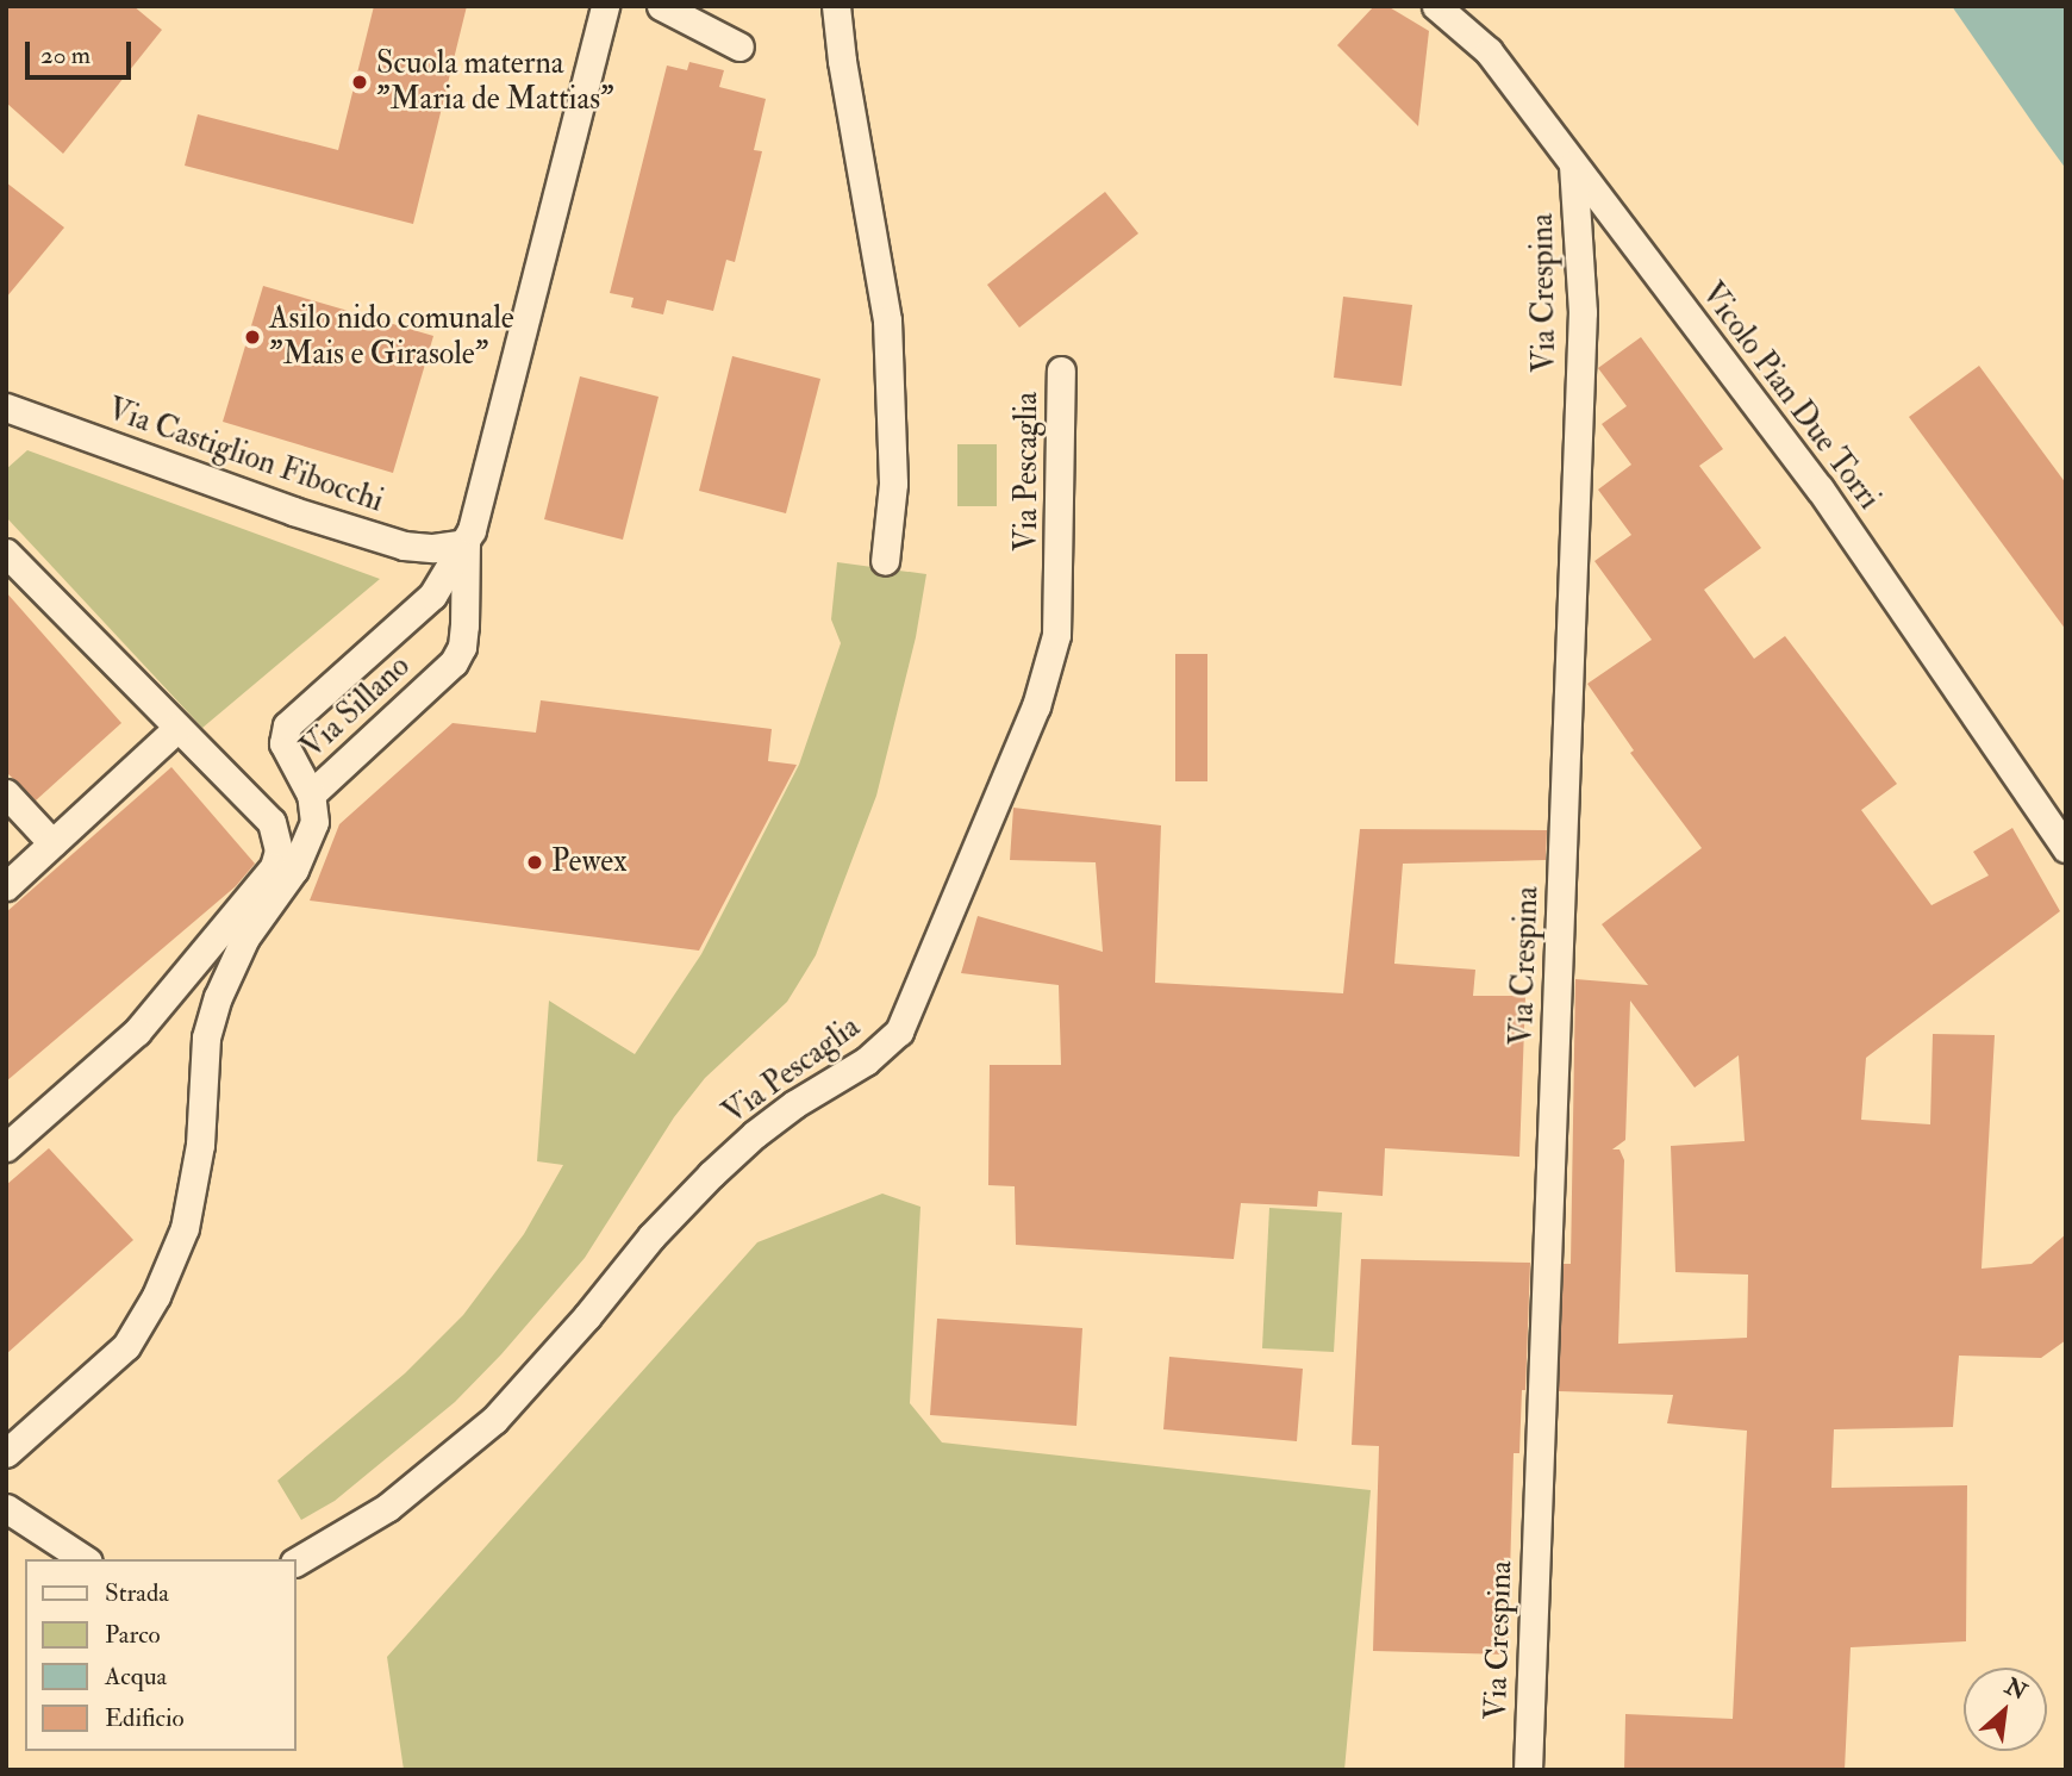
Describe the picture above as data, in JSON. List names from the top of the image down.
{
  "streets": {
    "street": [
      "Via Crespina",
      "Vicolo Pian Due Torri",
      "Via Castiglion Fibocchi",
      "Via Pescaglia",
      "Via Sillano"
    ]
  },
  "crossings": [
    ["Via Crespina", "Vicolo Pian Due Torri"],
    ["Via Castiglion Fibocchi", "Via Sillano"]
  ],
  "places": ["Scuola materna \"Maria de Mattias\"", "Asilo nido comunale \"Mais e Girasole\"", "Pewex"],
  "legend": [
    "Strada",
    "Parco",
    "Acqua",
    "Edificio"
  ],
  "scale_bar": "20 m",
  "north": "top right"
}
